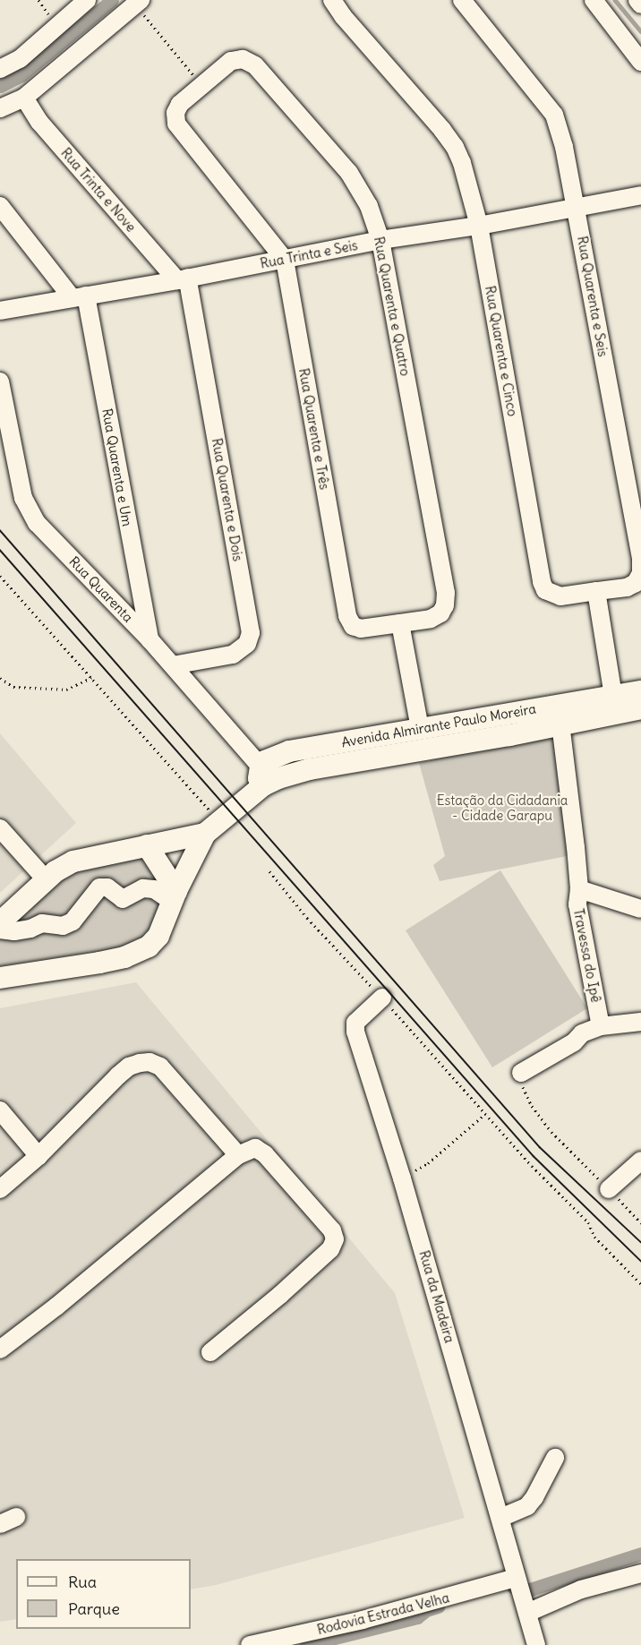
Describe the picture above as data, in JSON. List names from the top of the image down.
{
  "streets": {
    "main road": ["Avenida Almirante Paulo Moreira"],
    "street": [
      "Rua Trinta e Nove",
      "Rua Trinta e Seis",
      "Rua Quarenta e Seis",
      "Rua Quarenta e Quatro",
      "Rua Quarenta e Cinco",
      "Rua Quarenta e Três",
      "Rua Quarenta e Um",
      "Rua Quarenta e Dois",
      "Rua Quarenta",
      "Travessa do Ipê",
      "Rua da Madeira",
      "Rodovia Estrada Velha"
    ]
  },
  "crossings": [
    ["Rua Trinta e Nove", "Rua Trinta e Seis"],
    ["Rua Trinta e Nove", "Rua Quarenta e Dois"],
    ["Rua Trinta e Seis", "Rua Quarenta e Seis"],
    ["Rua Trinta e Seis", "Rua Quarenta e Quatro"],
    ["Rua Trinta e Seis", "Rua Quarenta e Cinco"],
    ["Rua Trinta e Seis", "Rua Quarenta e Três"],
    ["Rua Trinta e Seis", "Rua Quarenta e Um"],
    ["Rua Trinta e Seis", "Rua Quarenta e Dois"],
    ["Rua Quarenta e Seis", "Rua Quarenta e Cinco"],
    ["Rua Quarenta e Quatro", "Rua Quarenta e Três"],
    ["Rua Quarenta e Um", "Rua Quarenta"],
    ["Rua Quarenta e Dois", "Rua Quarenta"],
    ["Rua Quarenta", "Avenida Almirante Paulo Moreira"],
    ["Avenida Almirante Paulo Moreira", "Travessa do Ipê"],
    ["Rua da Madeira", "Rodovia Estrada Velha"]
  ],
  "parks": ["Estação da Cidadania - Cidade Garapu"],
  "legend": ["Rua", "Parque"]
}
